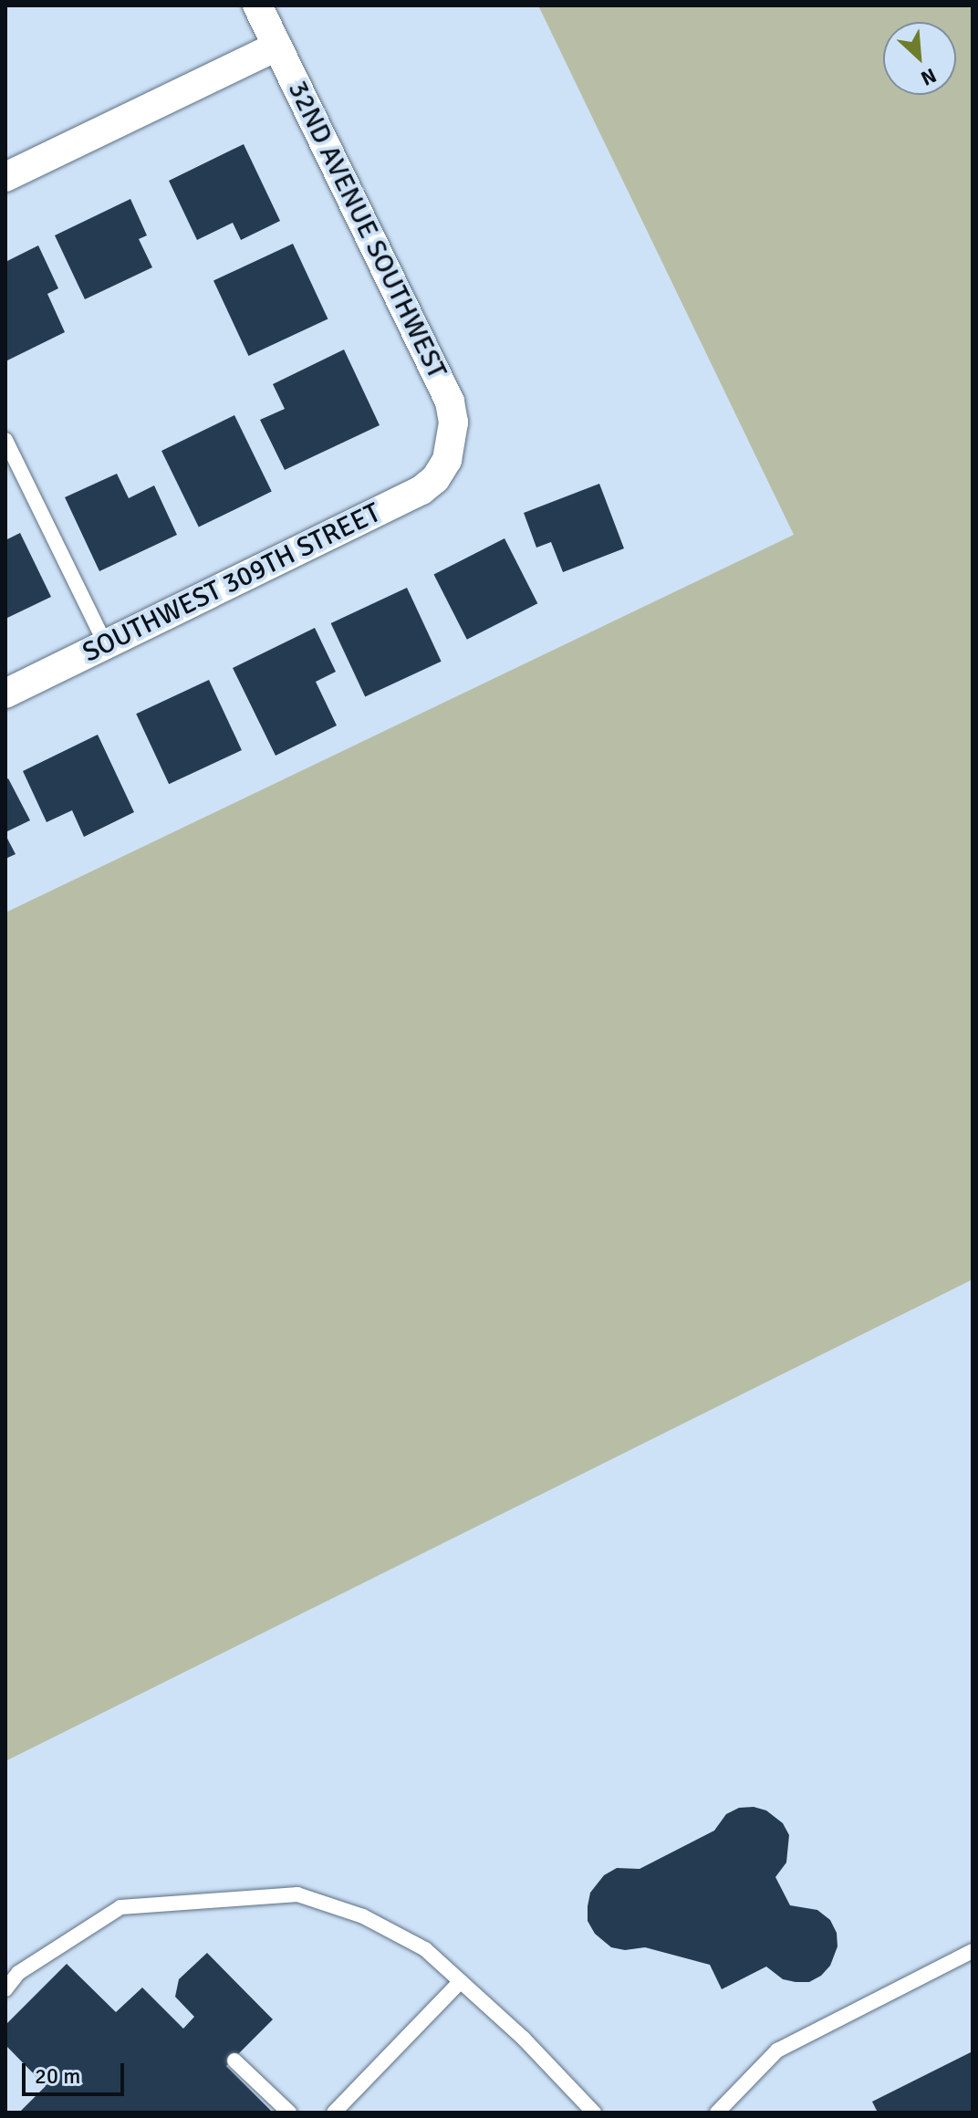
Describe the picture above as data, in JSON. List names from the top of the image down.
{
  "streets": {
    "street": ["32ND AVENUE SOUTHWEST", "SOUTHWEST 309TH STREET"]
  },
  "crossings": [
    ["32ND AVENUE SOUTHWEST", "SOUTHWEST 309TH STREET"]
  ],
  "scale_bar": "20 m",
  "north": "bottom right"
}
